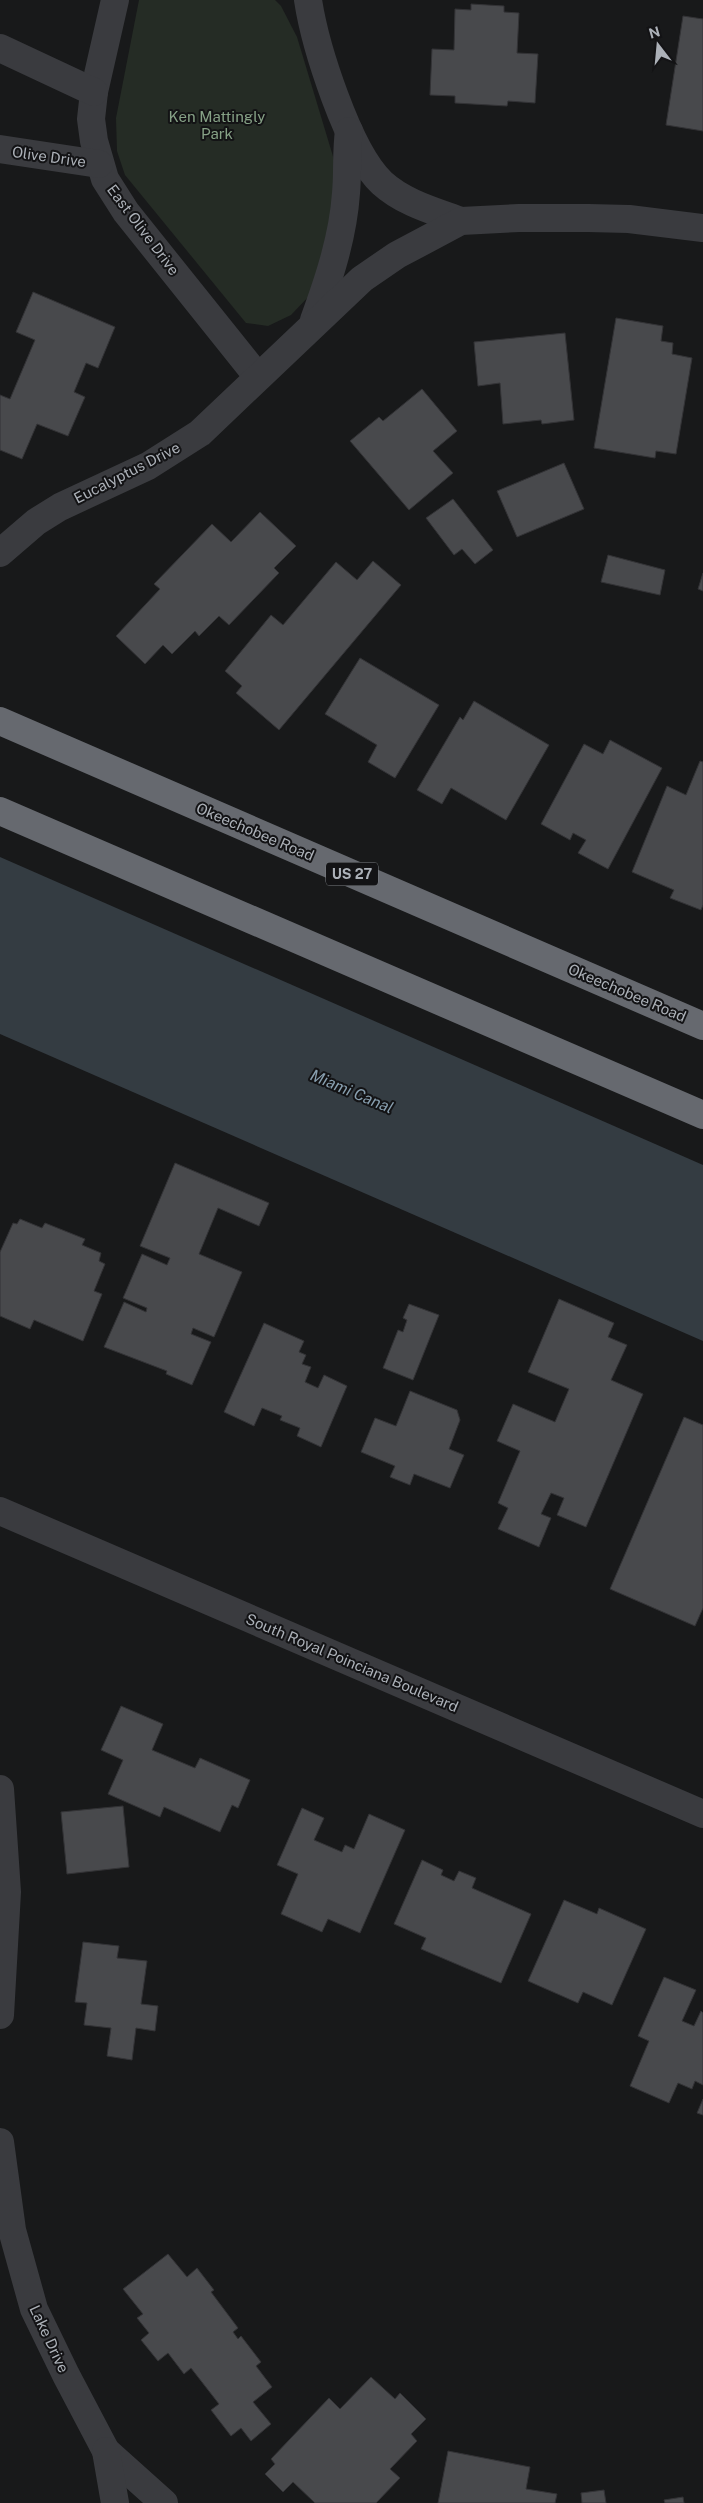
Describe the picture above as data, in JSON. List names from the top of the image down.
{
  "streets": {
    "highway": ["Okeechobee Road", "US 27"],
    "street": [
      "Olive Drive",
      "East Olive Drive",
      "Eucalyptus Drive",
      "South Royal Poinciana Boulevard",
      "Lake Drive"
    ]
  },
  "crossings": [
    ["Olive Drive", "East Olive Drive"],
    ["East Olive Drive", "Eucalyptus Drive"]
  ],
  "water": ["Miami Canal"],
  "parks": ["Ken Mattingly Park"],
  "north": "top"
}
